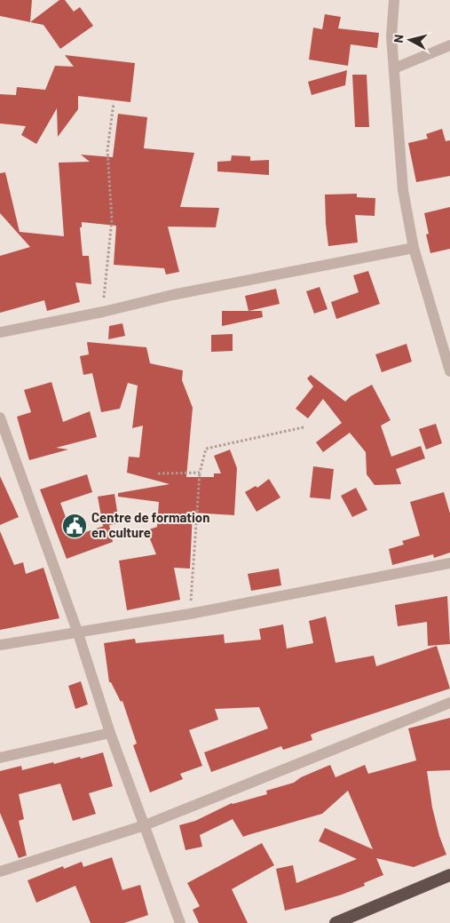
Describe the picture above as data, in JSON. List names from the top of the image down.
{
  "places": {
    "public building": ["Centre de formation en culture"]
  },
  "north": "left"
}
